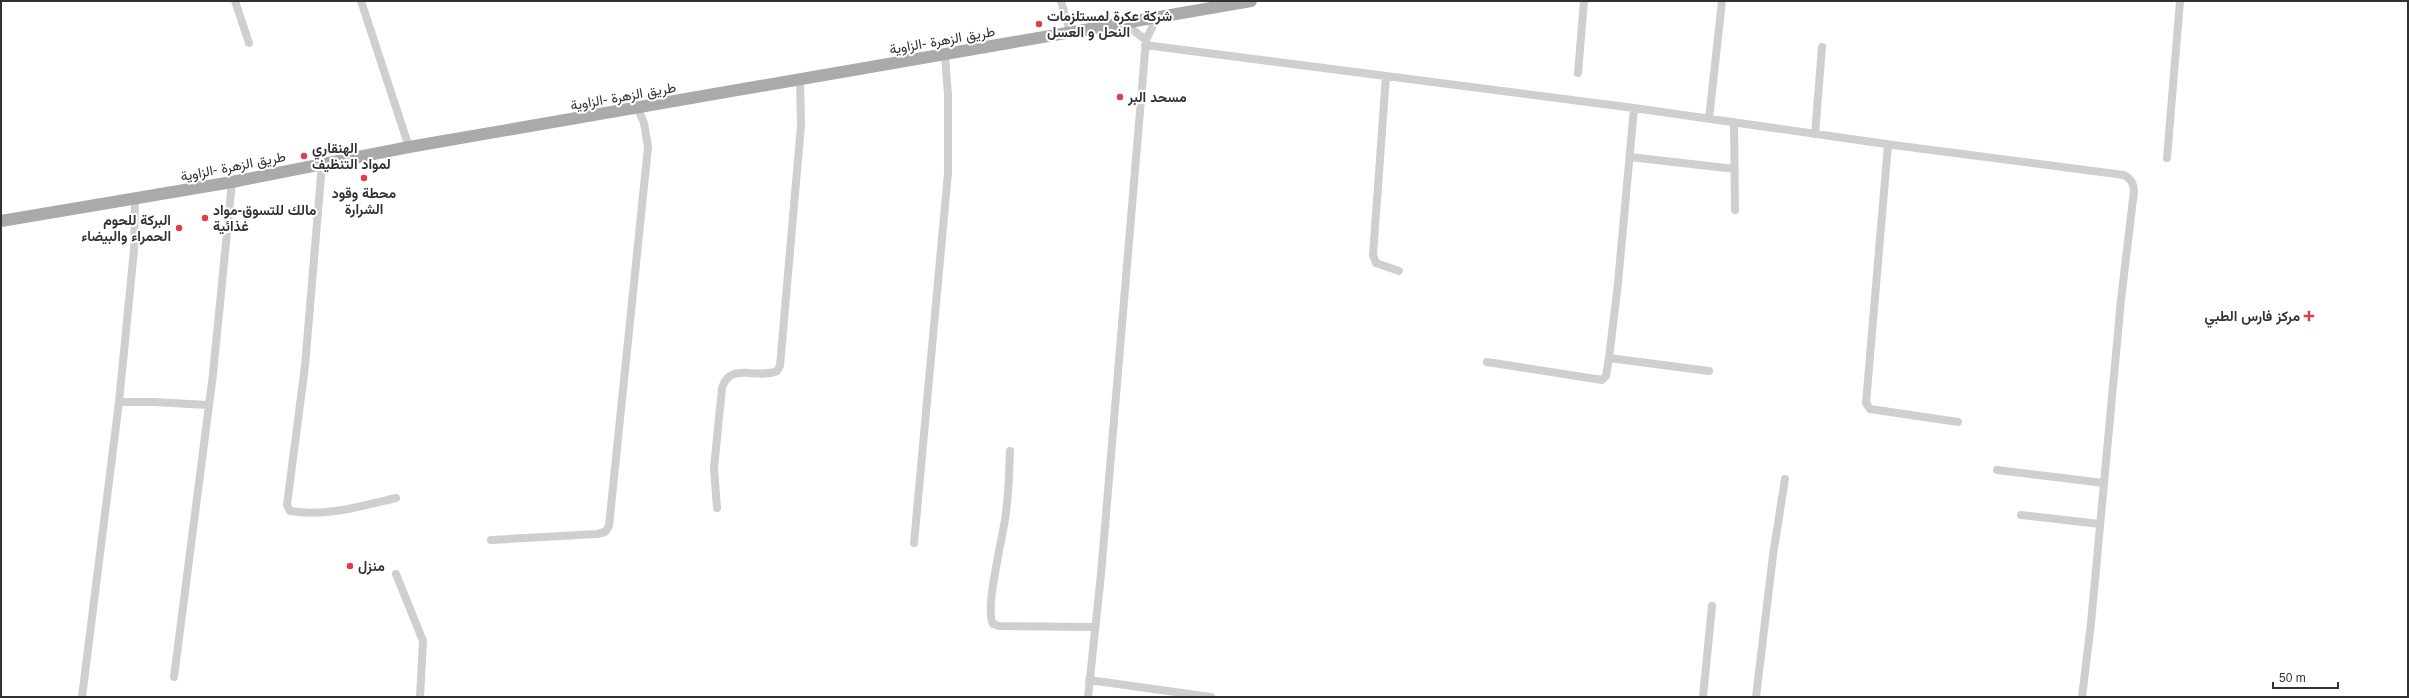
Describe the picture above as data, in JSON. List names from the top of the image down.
{
  "streets": {
    "main road": ["طريق الزهرة -الزاوية"]
  },
  "places": {
    "other": [
      "شركة عكرة لمستلزمات النحل و العسل",
      "مسحد البر",
      "الهنقاري لمواد التنظيف",
      "محطة وقود الشرارة",
      "مالك للتسوق-مواد غذائية",
      "البركة للحوم الحمراء والبيضاء",
      "منزل"
    ],
    "health": ["مركز فارس الطبي"]
  },
  "scale_bar": "50 m"
}
